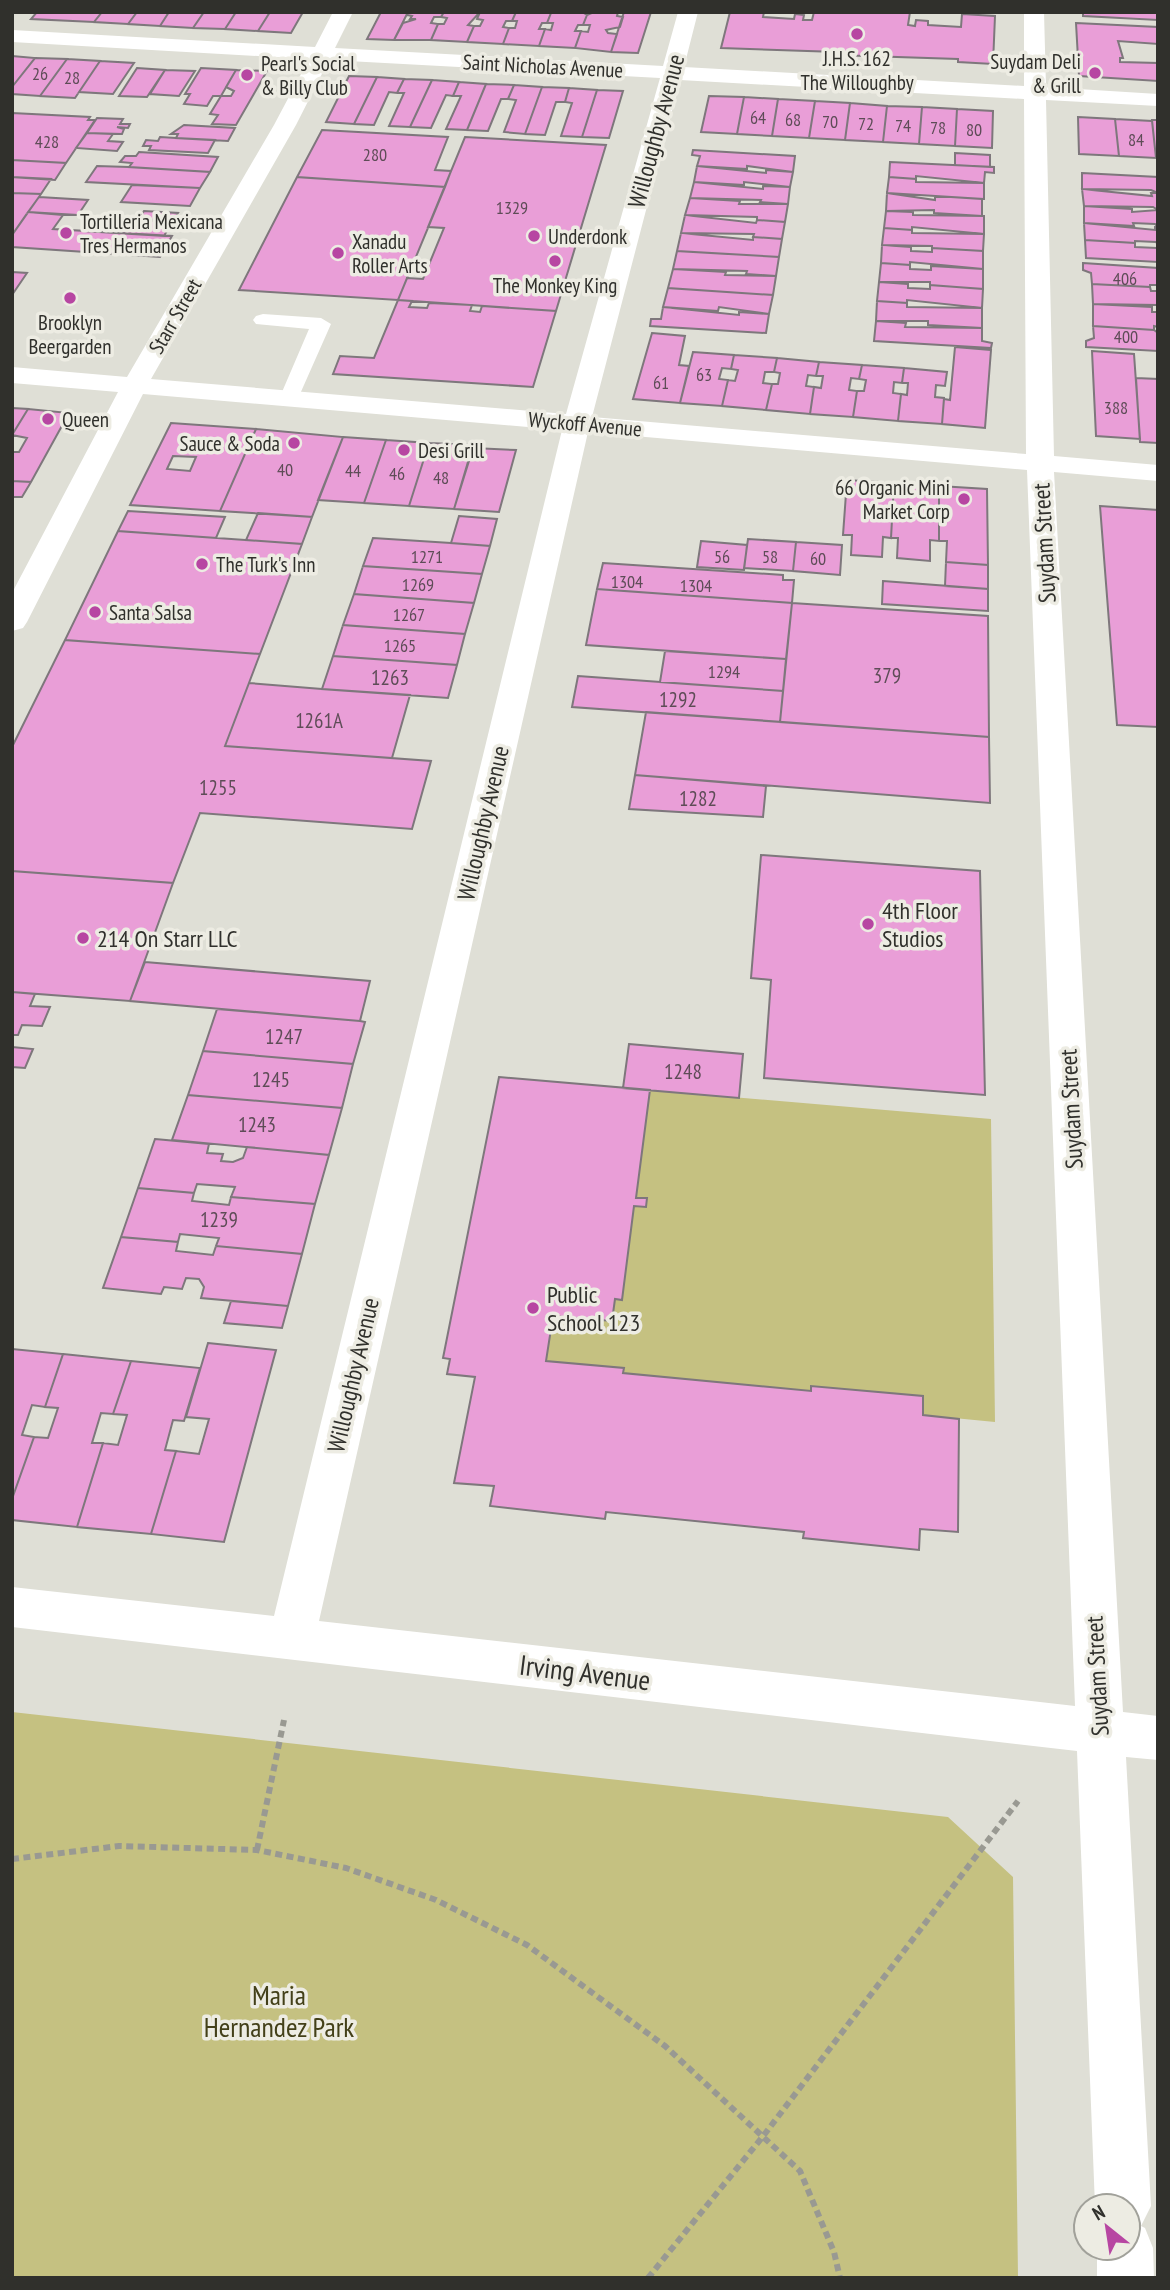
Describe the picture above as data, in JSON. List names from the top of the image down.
{
  "streets": {
    "street": [
      "Saint Nicholas Avenue",
      "Willoughby Avenue",
      "Starr Street",
      "Wyckoff Avenue",
      "Suydam Street",
      "Irving Avenue"
    ]
  },
  "crossings": [
    ["Saint Nicholas Avenue", "Willoughby Avenue"],
    ["Saint Nicholas Avenue", "Starr Street"],
    ["Saint Nicholas Avenue", "Suydam Street"],
    ["Willoughby Avenue", "Wyckoff Avenue"],
    ["Willoughby Avenue", "Irving Avenue"],
    ["Starr Street", "Wyckoff Avenue"],
    ["Wyckoff Avenue", "Suydam Street"],
    ["Suydam Street", "Irving Avenue"]
  ],
  "parks": ["Maria Hernandez Park"],
  "places": [
    "J.H.S. 162 The Willoughby",
    "Suydam Deli & Grill",
    "Pearl's Social & Billy Club",
    "Tortilleria Mexicana Tres Hermanos",
    "Underdonk",
    "Xanadu Roller Arts",
    "The Monkey King",
    "Brooklyn Beergarden",
    "Queen",
    "Sauce & Soda",
    "Desi Grill",
    "66 Organic Mini Market Corp",
    "The Turk's Inn",
    "Santa Salsa",
    "4th Floor Studios",
    "214 On Starr LLC",
    "Public School 123"
  ],
  "house_numbers": [
    "26",
    "28",
    "64",
    "68",
    "70",
    "72",
    "74",
    "78",
    "80",
    "84",
    "428",
    "280",
    "1329",
    "406",
    "400",
    "63",
    "61",
    "388",
    "40",
    "44",
    "46",
    "48",
    "1271",
    "56",
    "58",
    "60",
    "1304",
    "1269",
    "1304",
    "1267",
    "1265",
    "1294",
    "379",
    "1263",
    "1292",
    "1261A",
    "1255",
    "1282",
    "1247",
    "1248",
    "1245",
    "1243",
    "1239"
  ],
  "north": "top left"
}
